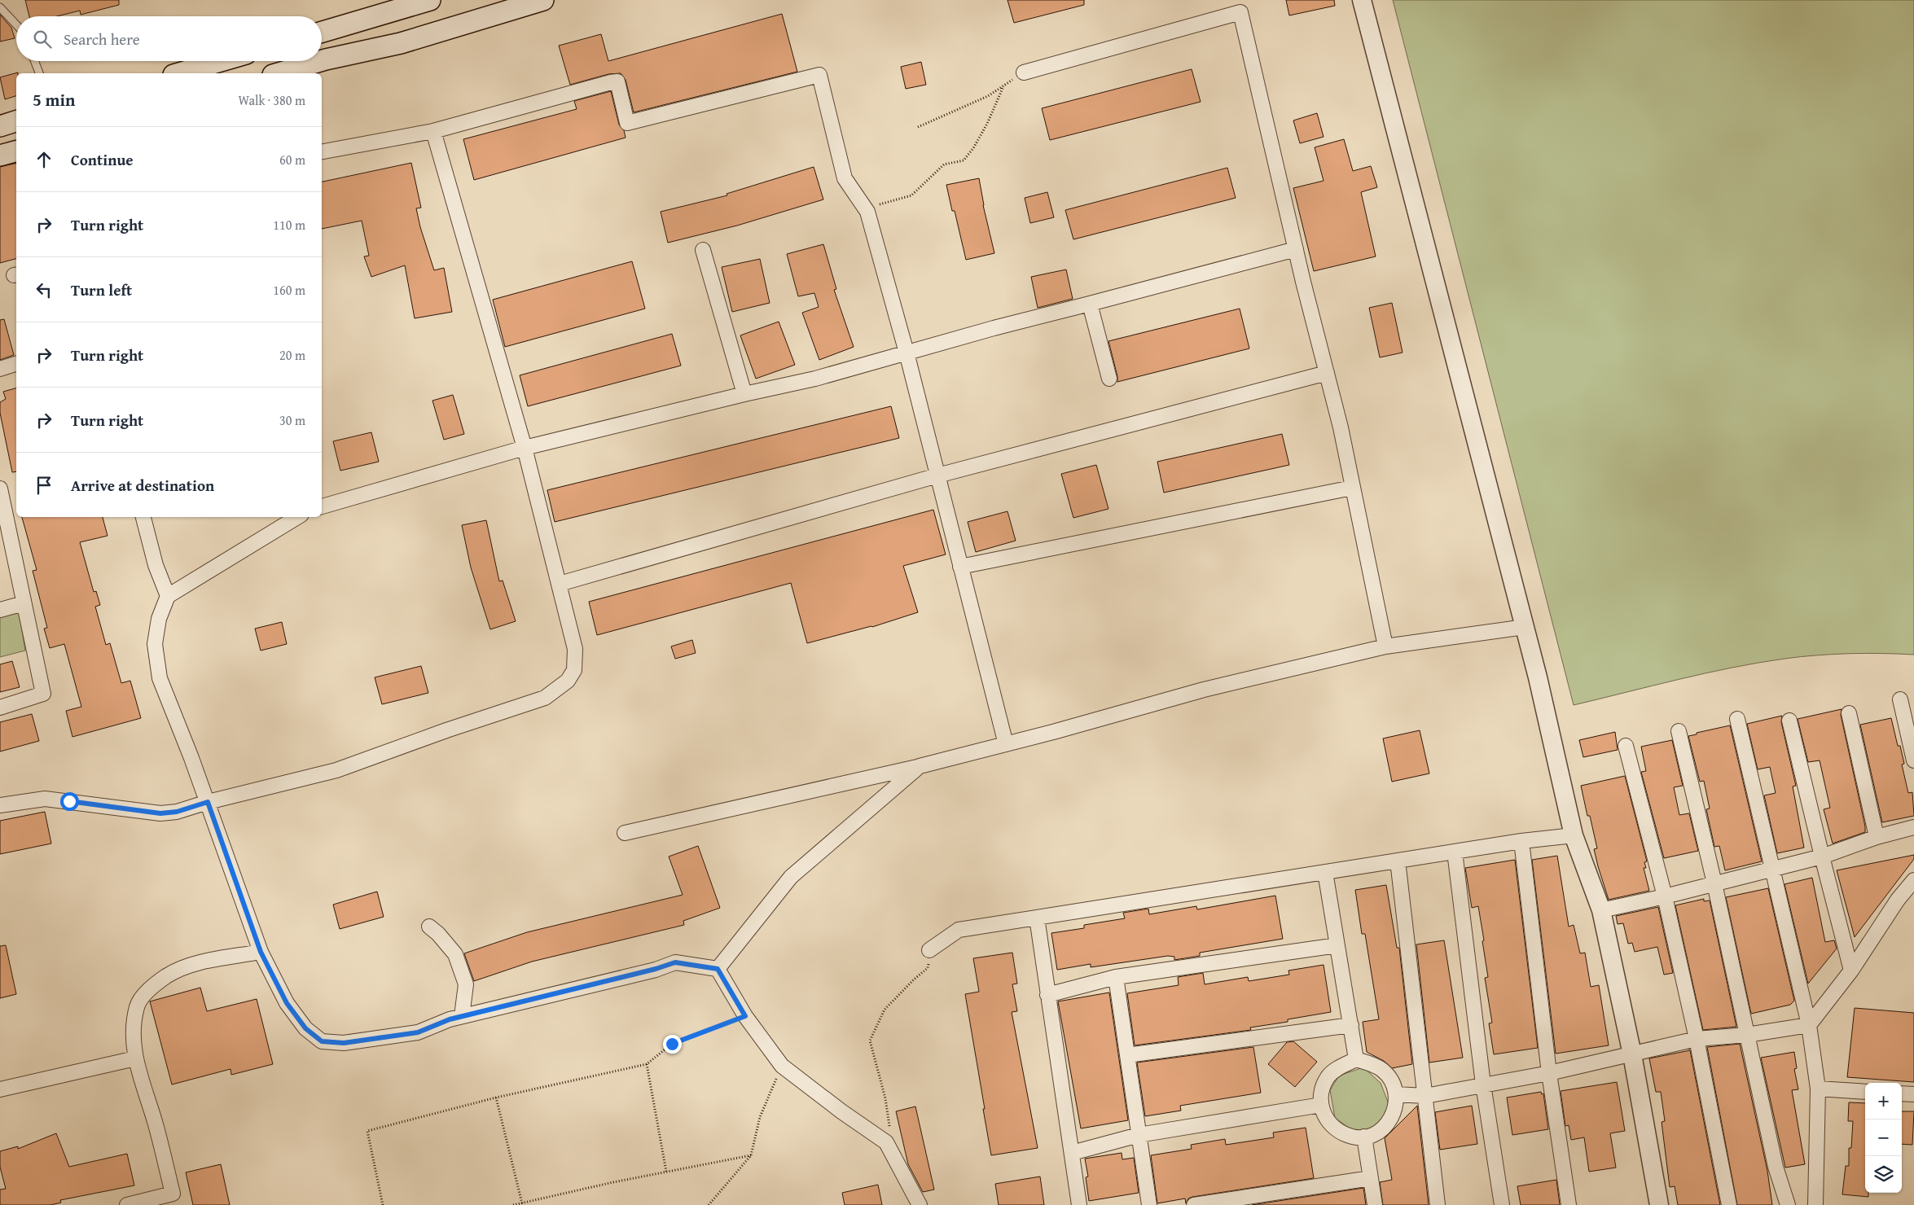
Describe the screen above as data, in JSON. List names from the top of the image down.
{
  "page": {
    "search": "Search here",
    "heading": ["5 min", "Walk · 380 m"],
    "list": [
      ["Continue", "60 m"],
      ["Turn right", "110 m"],
      ["Turn left", "160 m"],
      ["Turn right", "20 m"],
      ["Turn right", "30 m"],
      "Arrive at destination"
    ],
    "map_buttons": ["+", "−"]
  }
}
